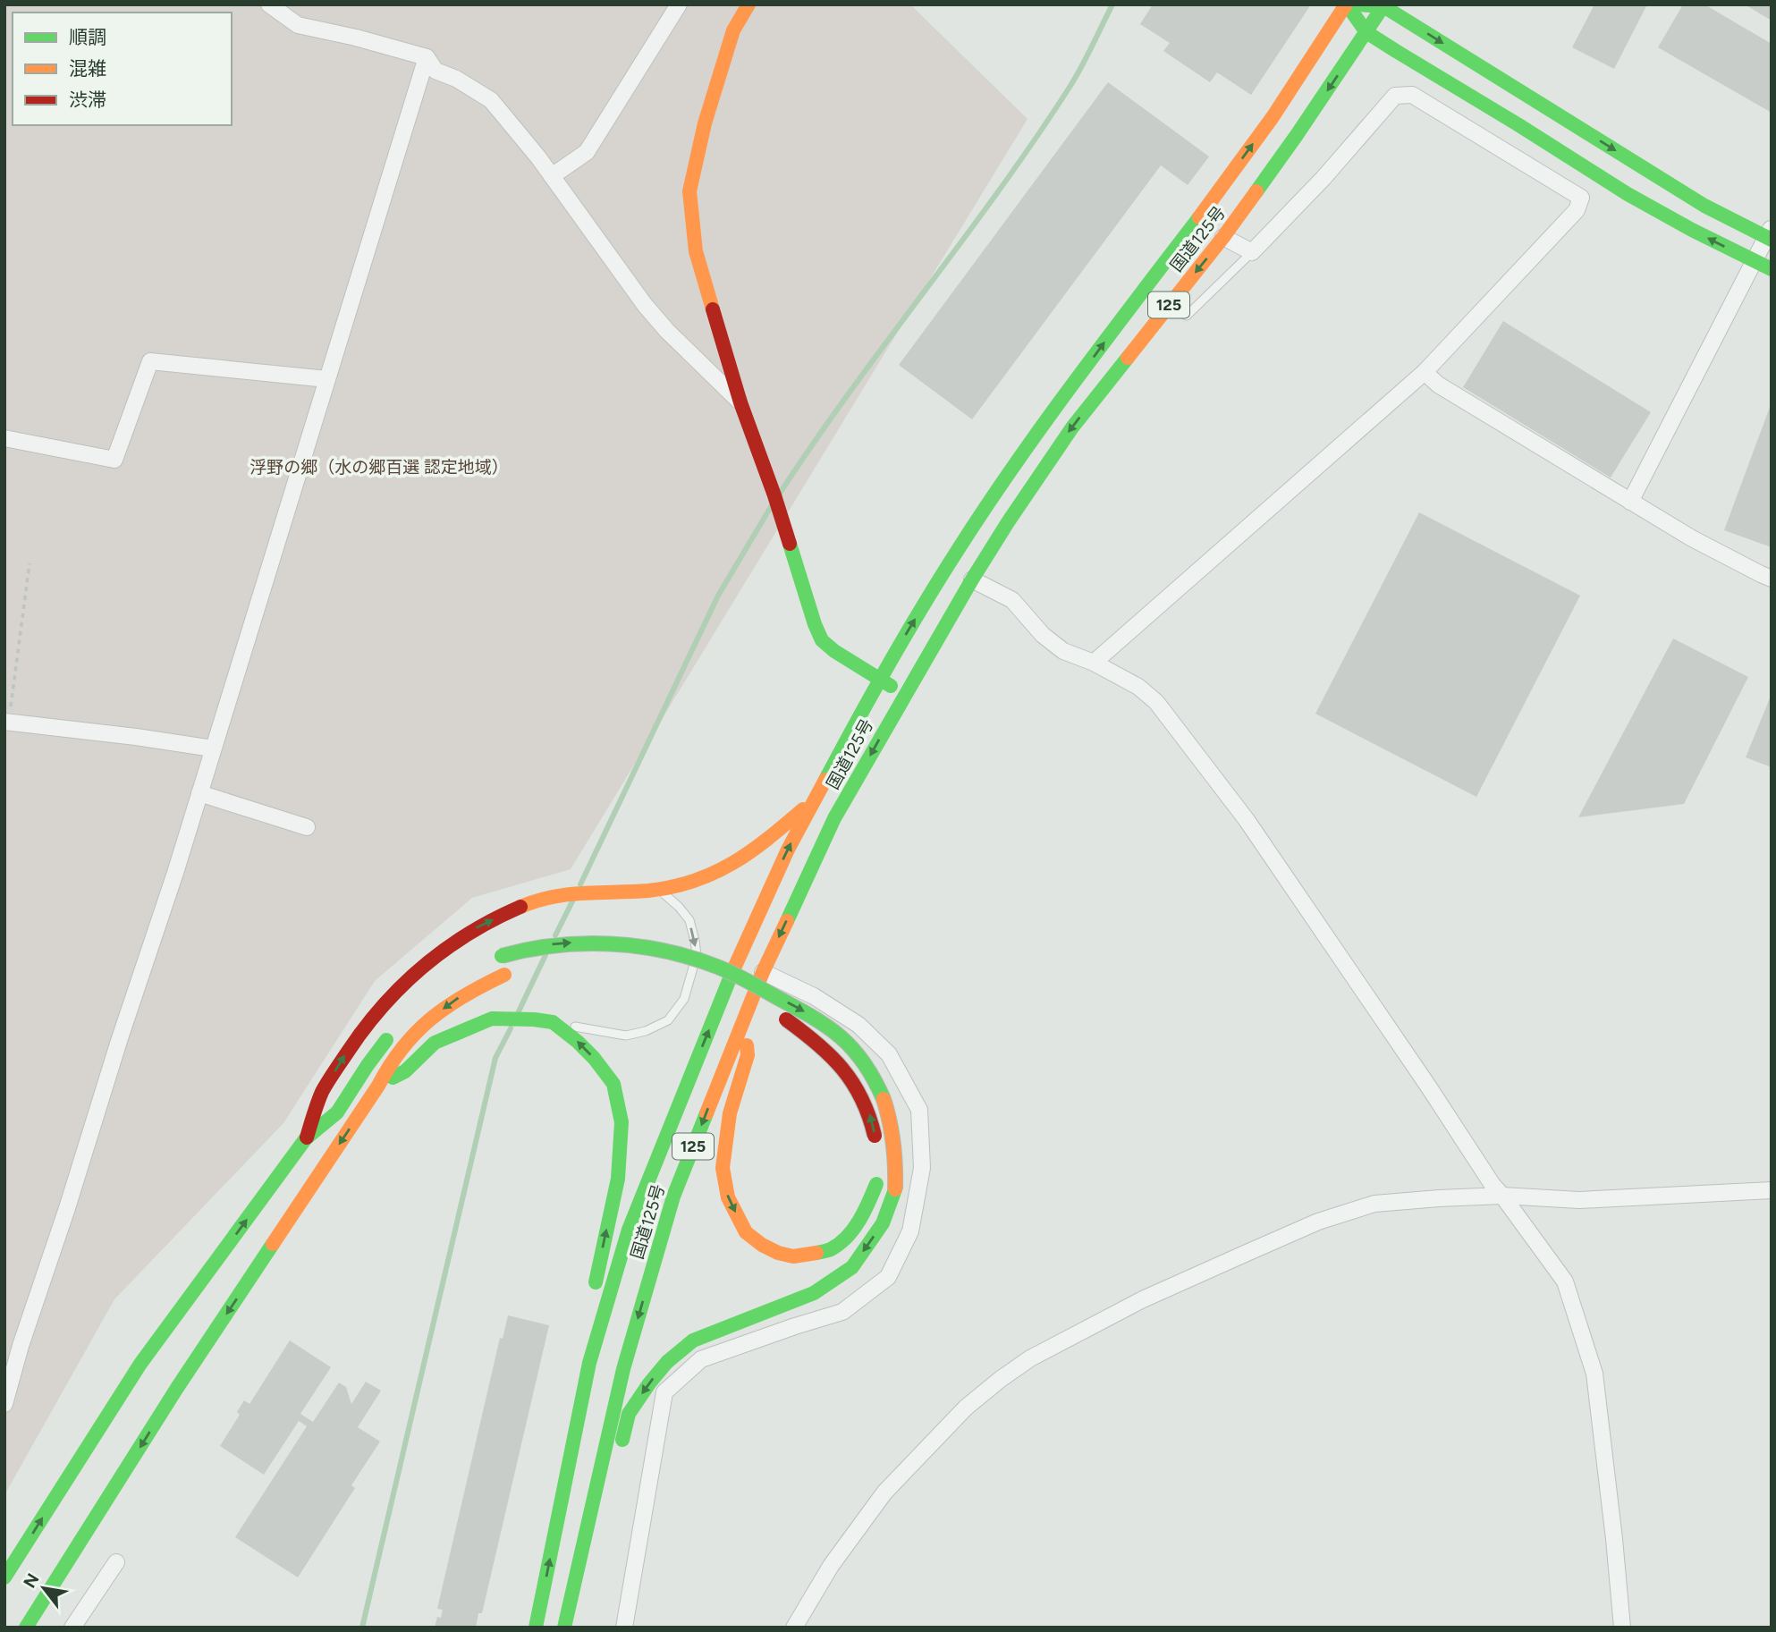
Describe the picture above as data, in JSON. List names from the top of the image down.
{
  "streets": {
    "main road": ["国道125号", "125"]
  },
  "parks": ["浮野の郷（水の郷百選 認定地域）"],
  "legend": ["順調", "混雑", "渋滞"],
  "north": "top left"
}
